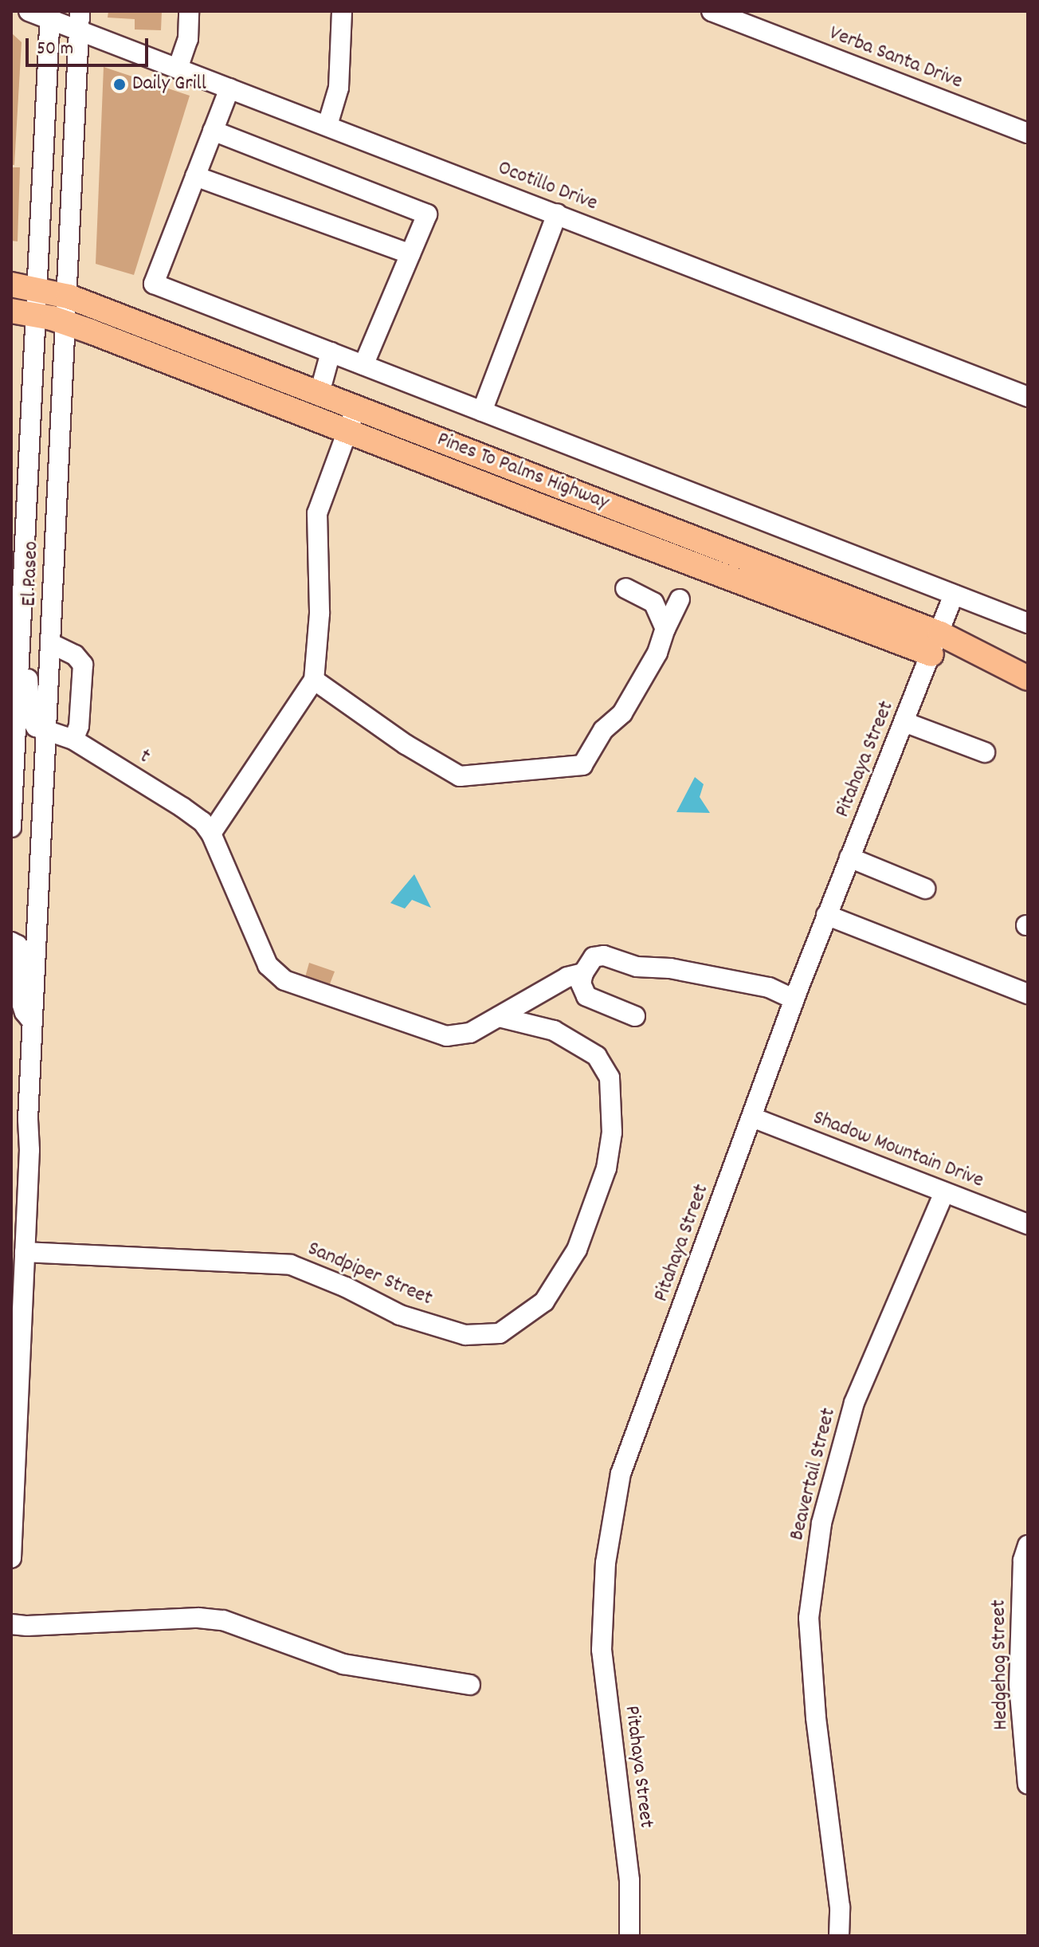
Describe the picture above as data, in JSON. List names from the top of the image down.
{
  "streets": {
    "main road": ["Pines To Palms Highway"],
    "street": [
      "Verba Santa Drive",
      "Ocotillo Drive",
      "El Paseo",
      "t",
      "Pitahaya Street",
      "Shadow Mountain Drive",
      "Sandpiper Street",
      "Beavertail Street",
      "Hedgehog Street"
    ]
  },
  "crossings": [
    ["Ocotillo Drive", "El Paseo"],
    ["Pines To Palms Highway", "El Paseo"],
    ["Pines To Palms Highway", "Pitahaya Street"],
    ["El Paseo", "t"],
    ["El Paseo", "Sandpiper Street"],
    ["Pitahaya Street", "Shadow Mountain Drive"],
    ["Shadow Mountain Drive", "Beavertail Street"]
  ],
  "places": ["Daily Grill"],
  "scale_bar": "50 m"
}
